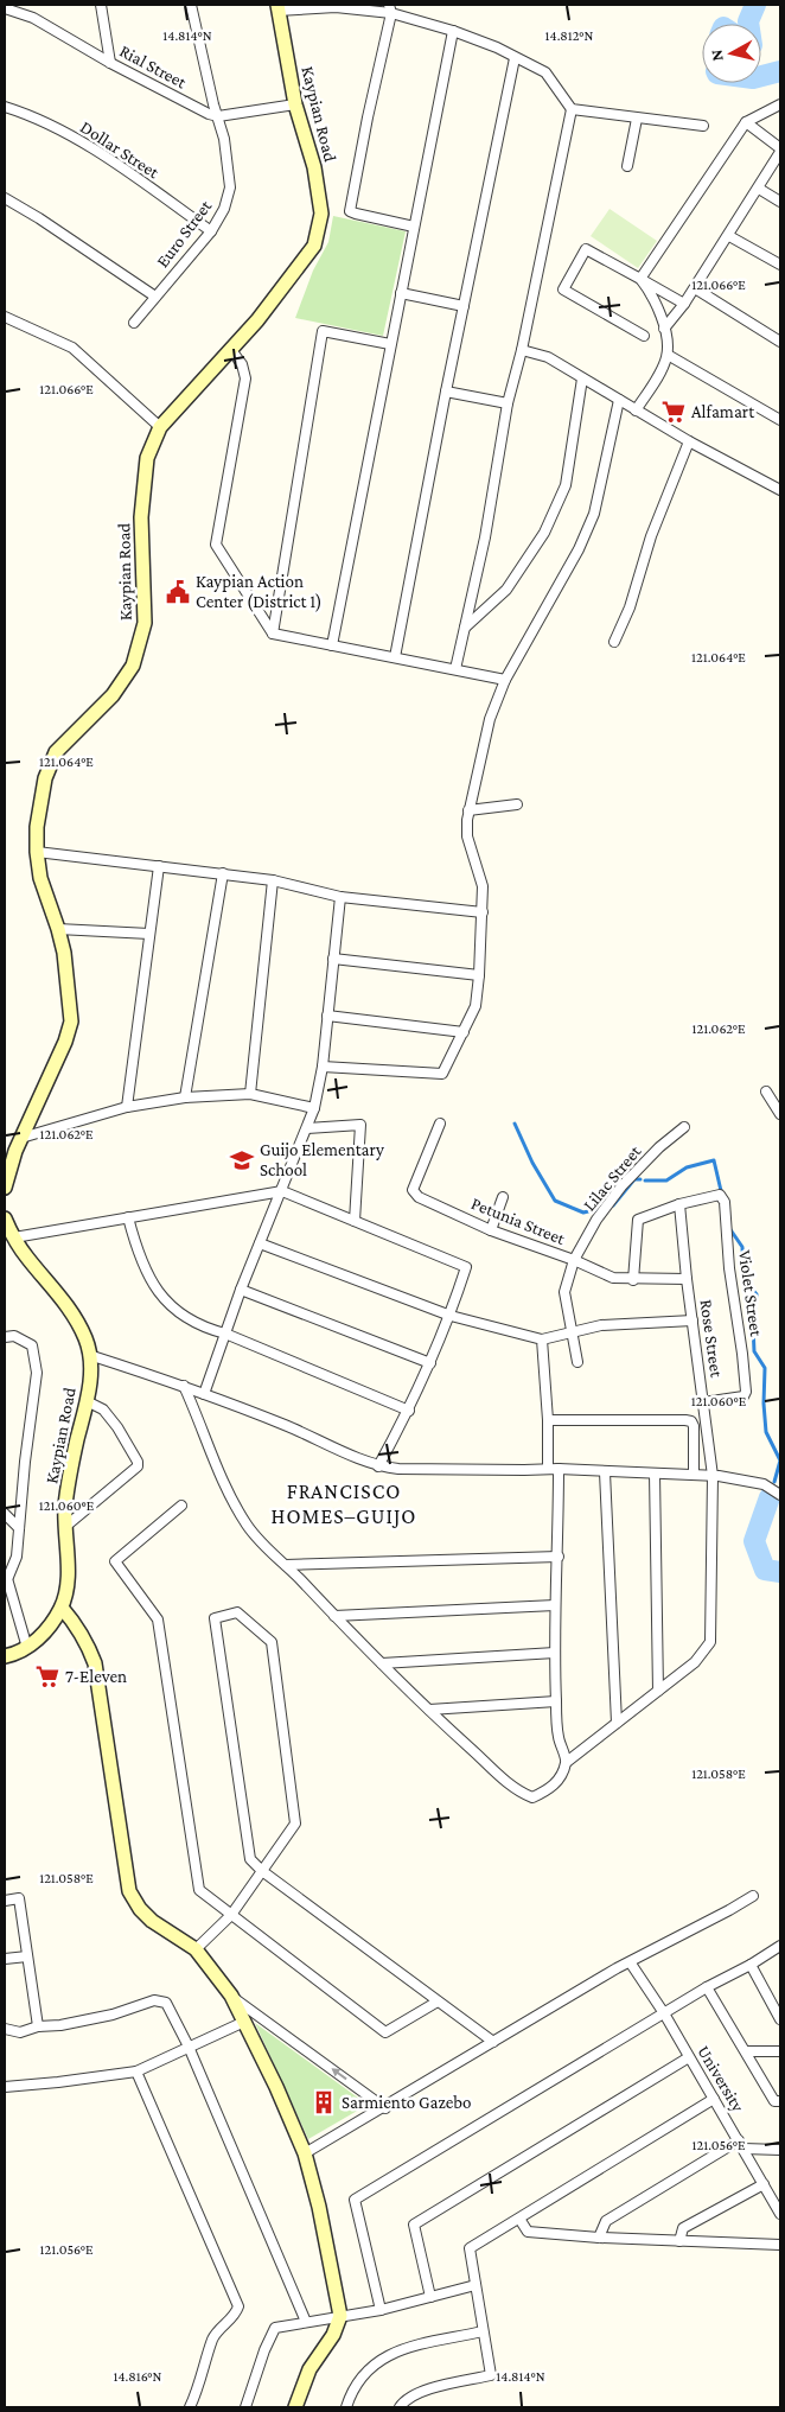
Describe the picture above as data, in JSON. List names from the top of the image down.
{
  "streets": {
    "main road": ["Kaypian Road"],
    "street": [
      "Rial Street",
      "Dollar Street",
      "Euro Street",
      "Lilac Street",
      "Petunia Street",
      "Violet Street",
      "Rose Street",
      "University"
    ]
  },
  "crossings": [
    ["Rial Street", "Euro Street"],
    ["Dollar Street", "Euro Street"],
    ["Lilac Street", "Petunia Street"],
    ["Petunia Street", "Rose Street"],
    ["Violet Street", "Rose Street"]
  ],
  "districts": ["FRANCISCO HOMES–GUIJO"],
  "places": {
    "supermarket": ["Alfamart", "7-Eleven"],
    "public building": ["Kaypian Action Center (District 1)"],
    "school or university": ["Guijo Elementary School"],
    "building": ["Sarmiento Gazebo"]
  },
  "north": "left",
  "coordinates": [
    "14.814°N",
    "14.812°N",
    "121.066°E",
    "121.064°E",
    "121.062°E",
    "121.060°E",
    "121.058°E",
    "121.056°E",
    "14.816°N"
  ]
}
